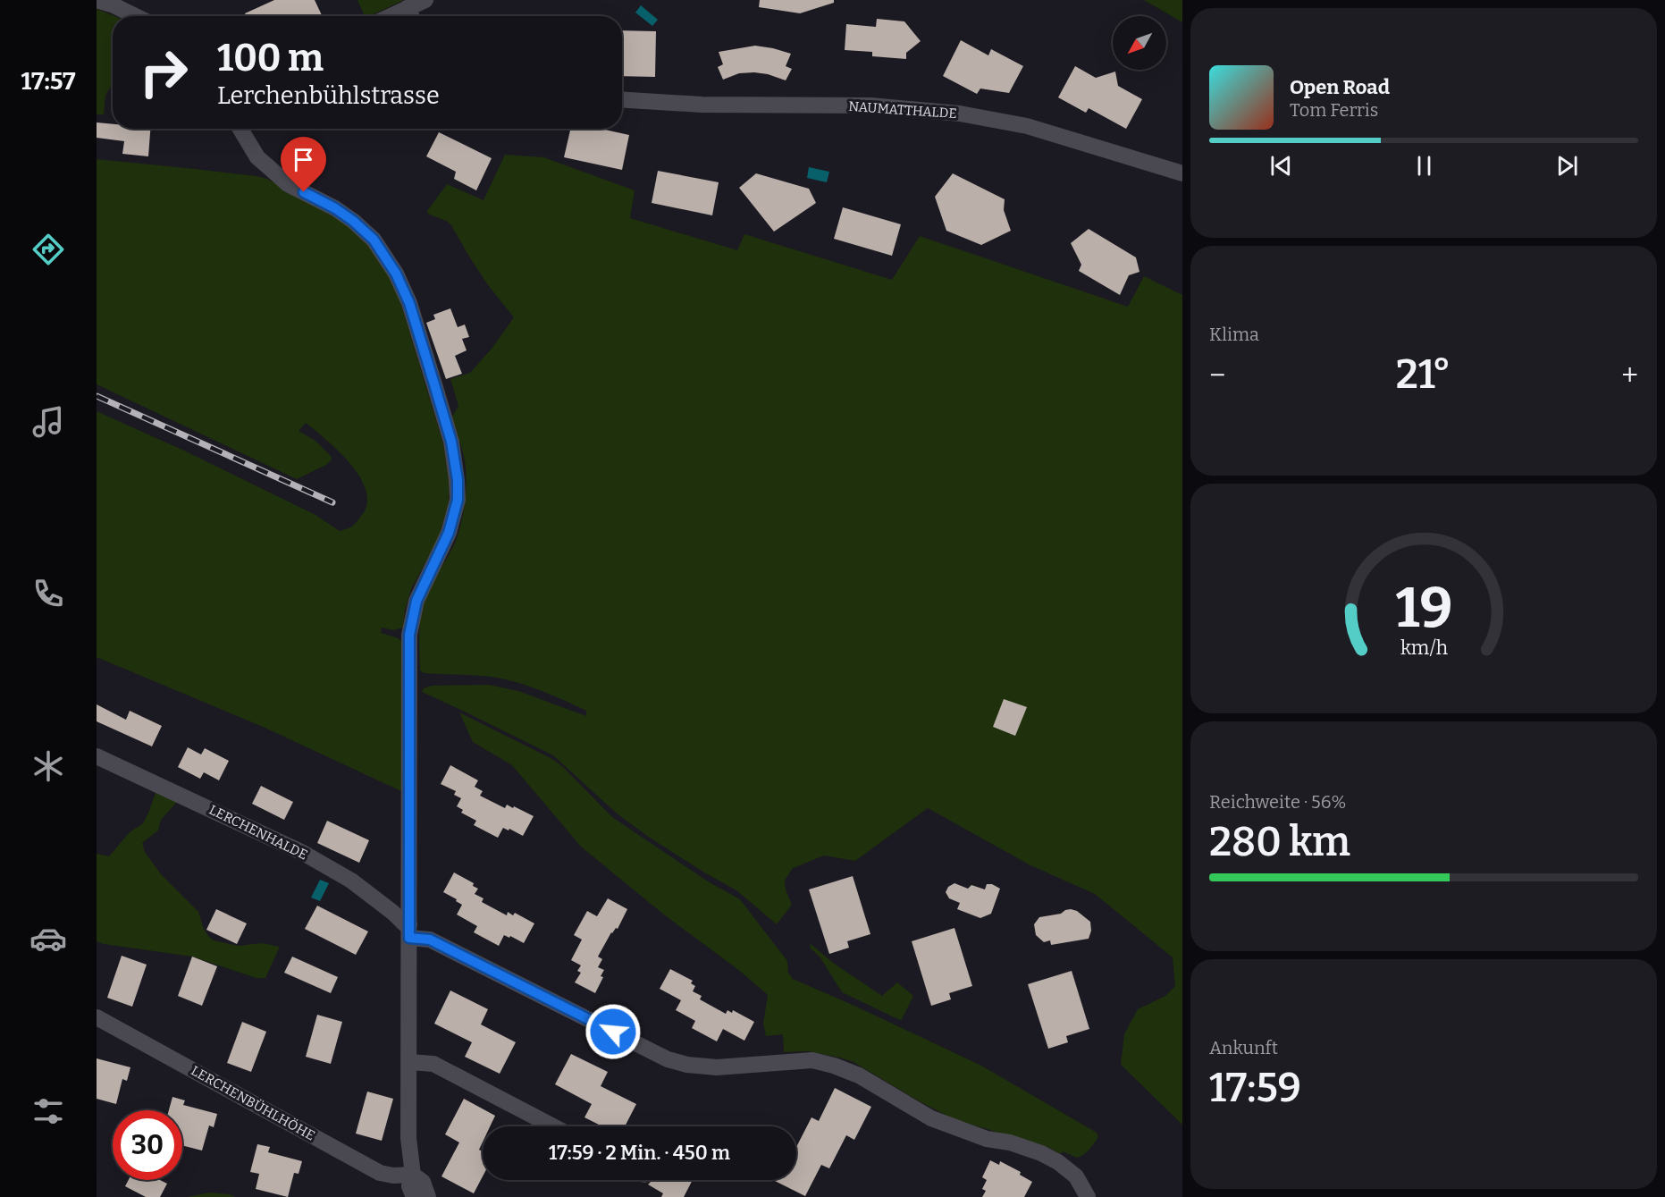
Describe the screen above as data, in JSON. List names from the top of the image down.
{
  "streets": {
    "street": ["NAUMATTHALDE", "LERCHENHALDE", "LERCHENBÜHLHÖHE"]
  },
  "north": "bottom left",
  "page": {
    "tabs": "17:57",
    "turn": ["100 m", "Lerchenbühlstrasse"],
    "song": ["Open Road", "Tom Ferris"],
    "tile": [
      "Klima",
      ["Reichweite · 56%", "280 km"],
      ["Ankunft", "17:59"]
    ],
    "heat": ["−", "21°", "+"],
    "limit": "30",
    "trip": "17:59 · 2 Min. · 450 m",
    "gauge": ["19", "km/h"]
  }
}
